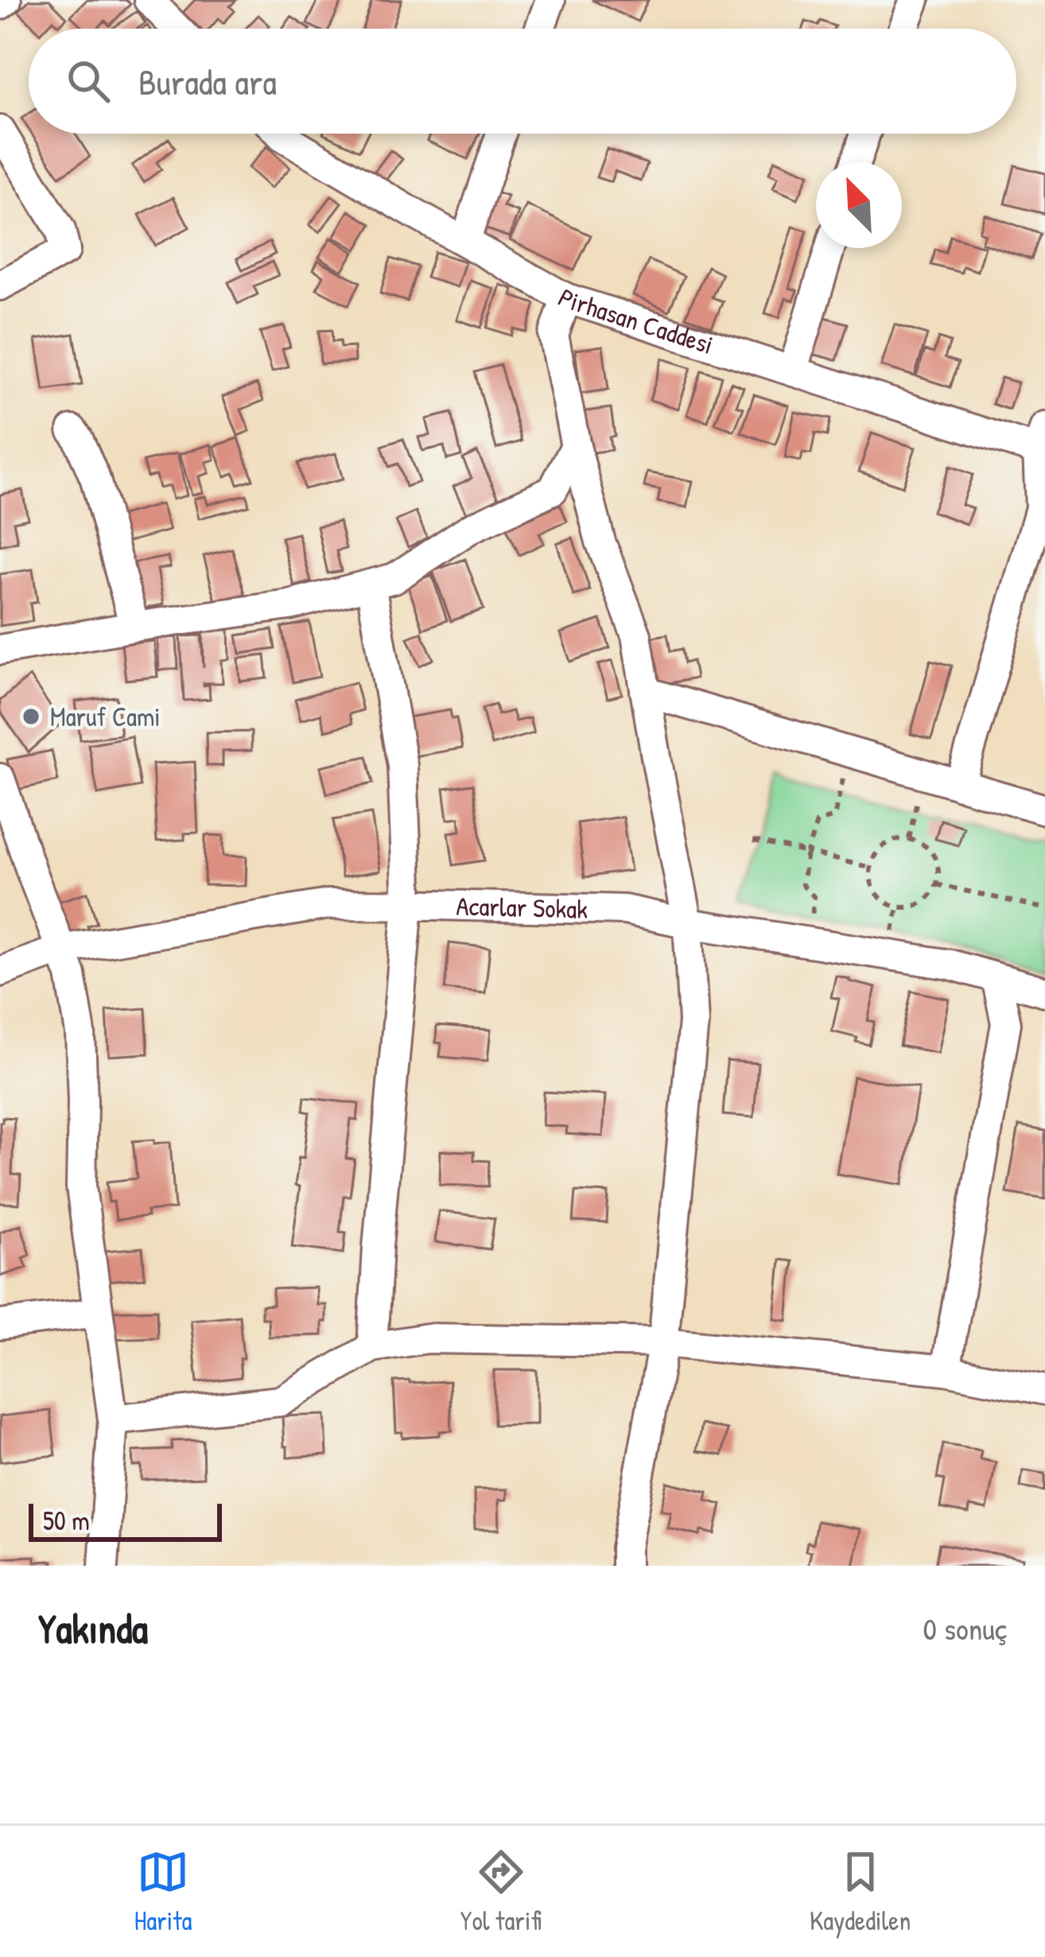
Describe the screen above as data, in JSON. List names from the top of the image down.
{
  "streets": {
    "street": ["Pirhasan Caddesi", "Acarlar Sokak"]
  },
  "places": ["Maruf Cami"],
  "scale_bar": "50 m",
  "north": "top left",
  "page": {
    "search": "Burada ara",
    "scale": "50 m",
    "heading": ["Yakında", "0 sonuç"],
    "nav": ["Harita", "Yol tarifi", "Kaydedilen"]
  }
}
